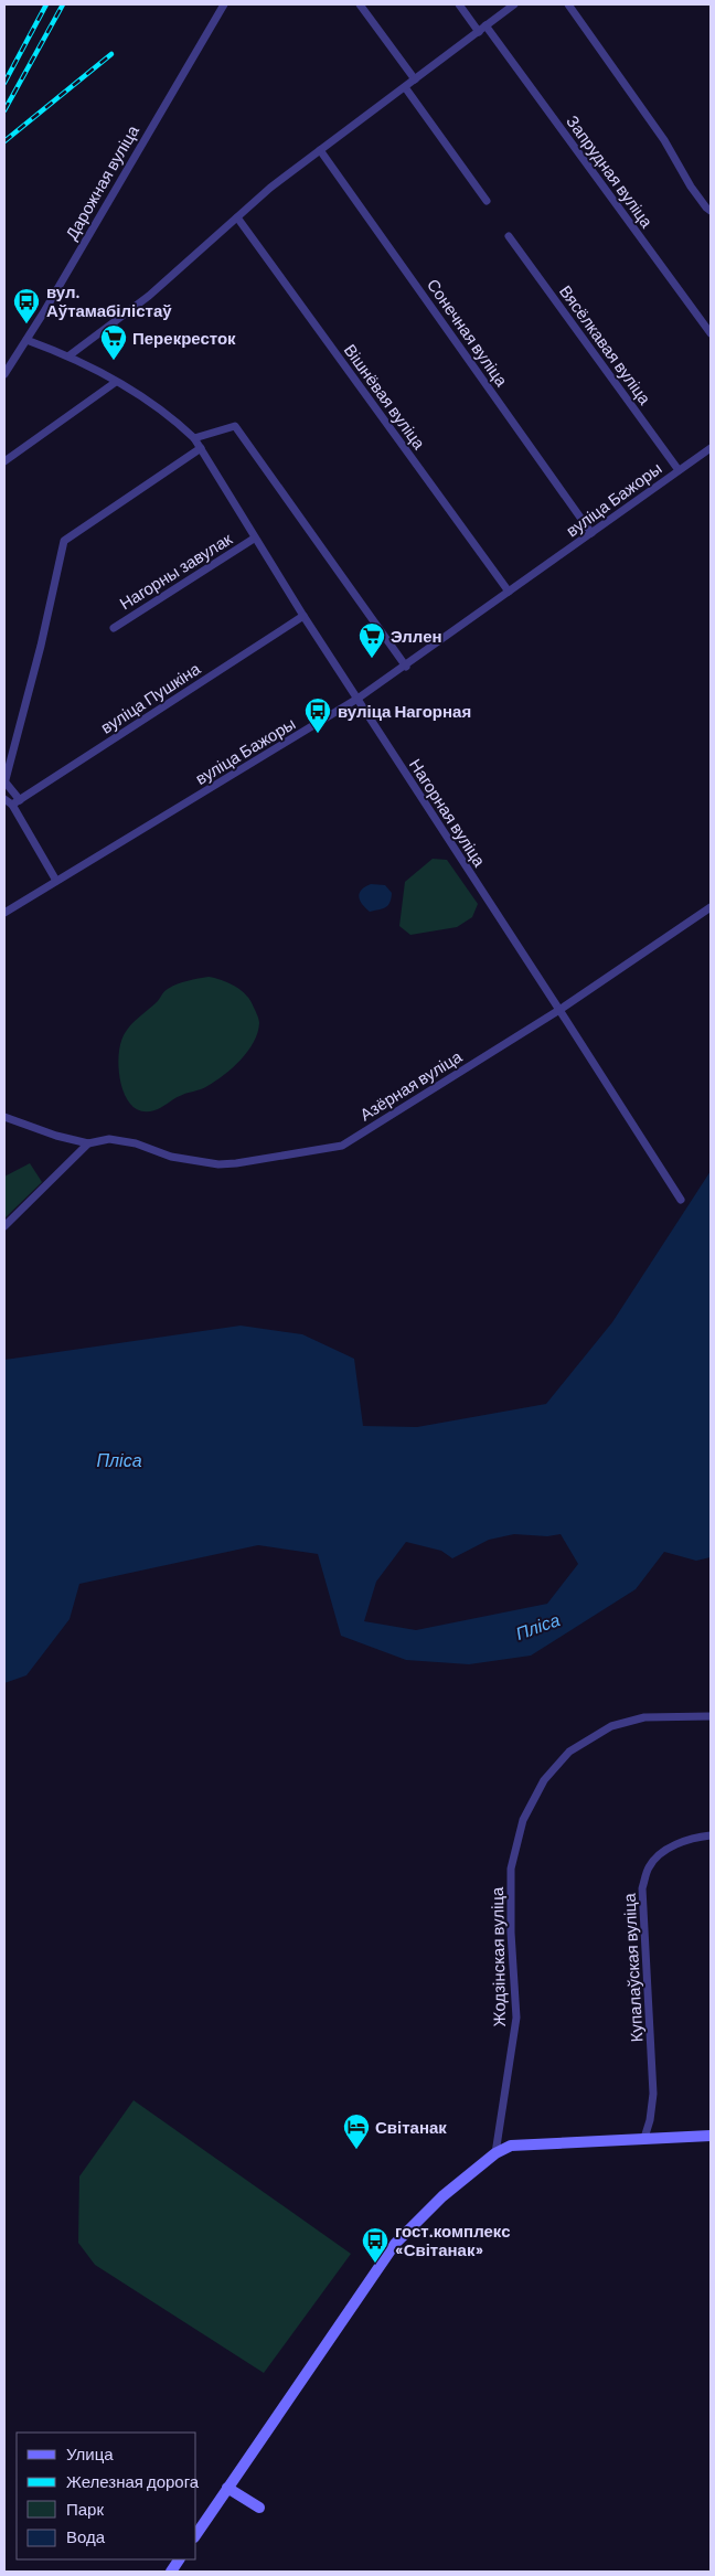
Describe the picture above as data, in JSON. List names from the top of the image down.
{
  "streets": {
    "street": [
      "Запрудная вуліца",
      "Дарожная вуліца",
      "Сонечная вуліца",
      "Вясёлкавая вуліца",
      "Вішнёвая вуліца",
      "вуліца Бажоры",
      "Нагорны завулак",
      "вуліца Пушкіна",
      "Нагорная вуліца",
      "Азёрная вуліца",
      "Жодзінская вуліца",
      "Купалаўская вуліца"
    ]
  },
  "crossings": [
    ["Дарожная вуліца", "Нагорная вуліца"],
    ["Сонечная вуліца", "вуліца Бажоры"],
    ["Вясёлкавая вуліца", "вуліца Бажоры"],
    ["Вішнёвая вуліца", "вуліца Бажоры"],
    ["вуліца Бажоры", "Нагорная вуліца"],
    ["Нагорны завулак", "Нагорная вуліца"],
    ["вуліца Пушкіна", "Нагорная вуліца"],
    ["Нагорная вуліца", "Азёрная вуліца"]
  ],
  "water": ["Пліса"],
  "places": {
    "bus stop": ["вул. Аўтамабілістаў", "вуліца Нагорная", "гост.комплекс «Світанак»"],
    "supermarket": ["Перекресток", "Эллен"],
    "hotel": ["Світанак"]
  },
  "legend": [
    "Улица",
    "Железная дорога",
    "Парк",
    "Вода"
  ]
}
